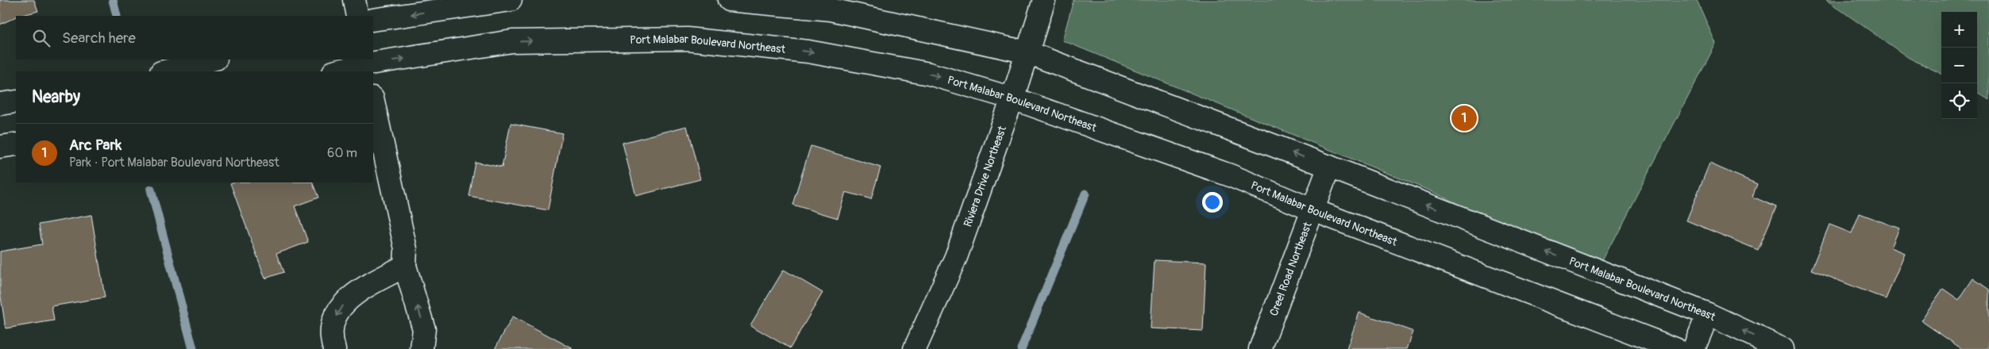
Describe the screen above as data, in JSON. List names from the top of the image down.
{
  "streets": {
    "street": ["Port Malabar Boulevard Northeast", "Riviera Drive Northeast", "Creel Road Northeast"]
  },
  "crossings": [
    ["Port Malabar Boulevard Northeast", "Riviera Drive Northeast"],
    ["Port Malabar Boulevard Northeast", "Creel Road Northeast"]
  ],
  "page": {
    "map_buttons": ["+", "−"],
    "search": "Search here",
    "heading": "Nearby",
    "pins": "1",
    "list": [
      {
        "mark": "1",
        "name": "Arc Park",
        "note": "Park · Port Malabar Boulevard Northeast",
        "value": "60 m"
      }
    ]
  }
}
